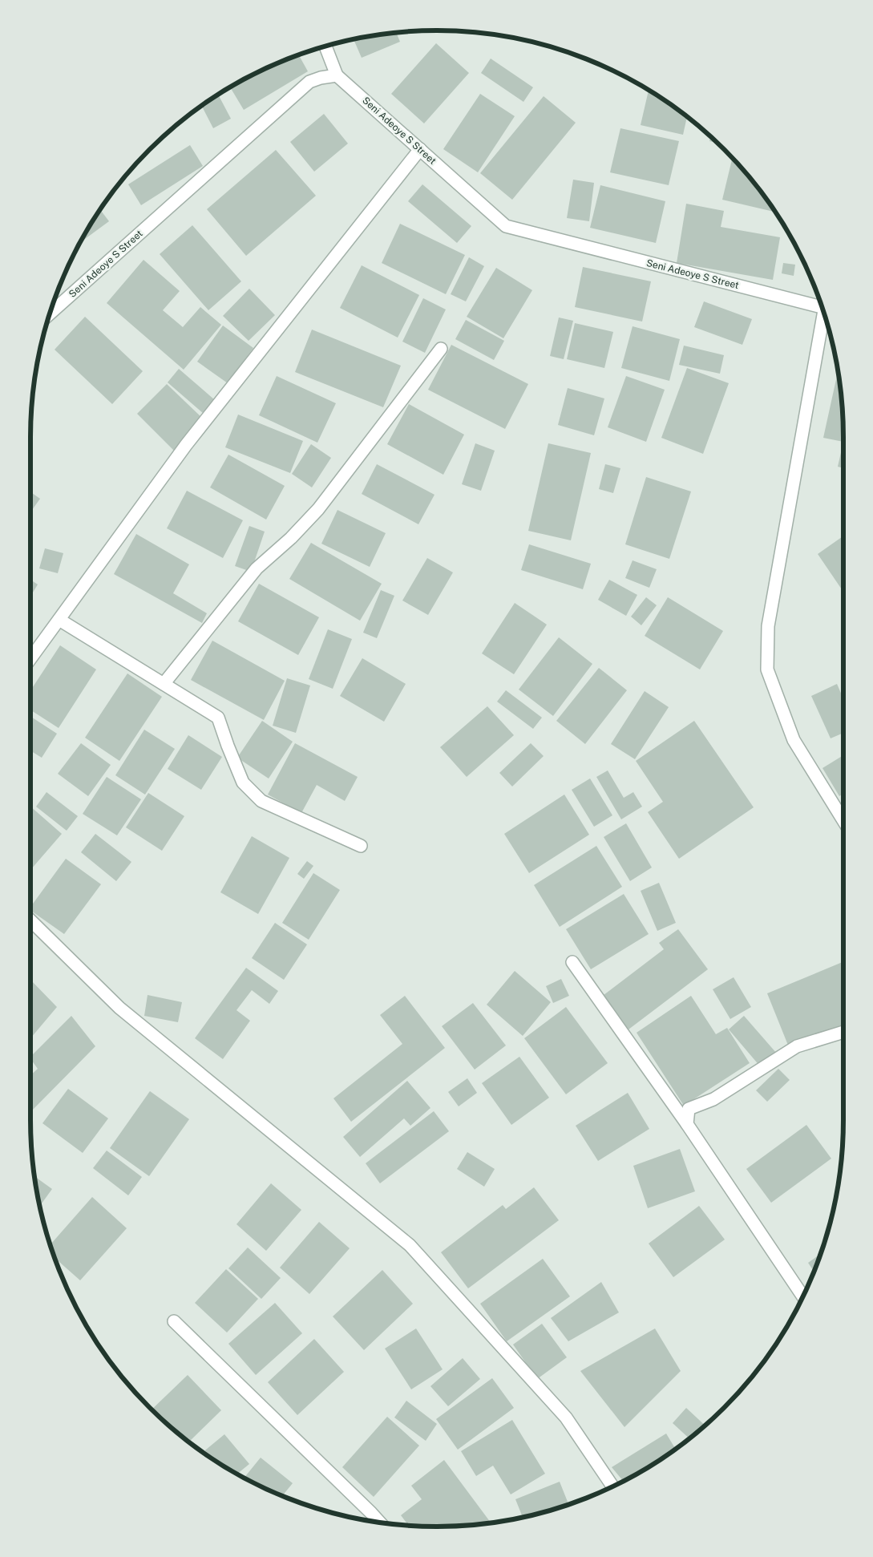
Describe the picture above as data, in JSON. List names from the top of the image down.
{
  "streets": {
    "street": ["Seni Adeoye S Street"]
  }
}
